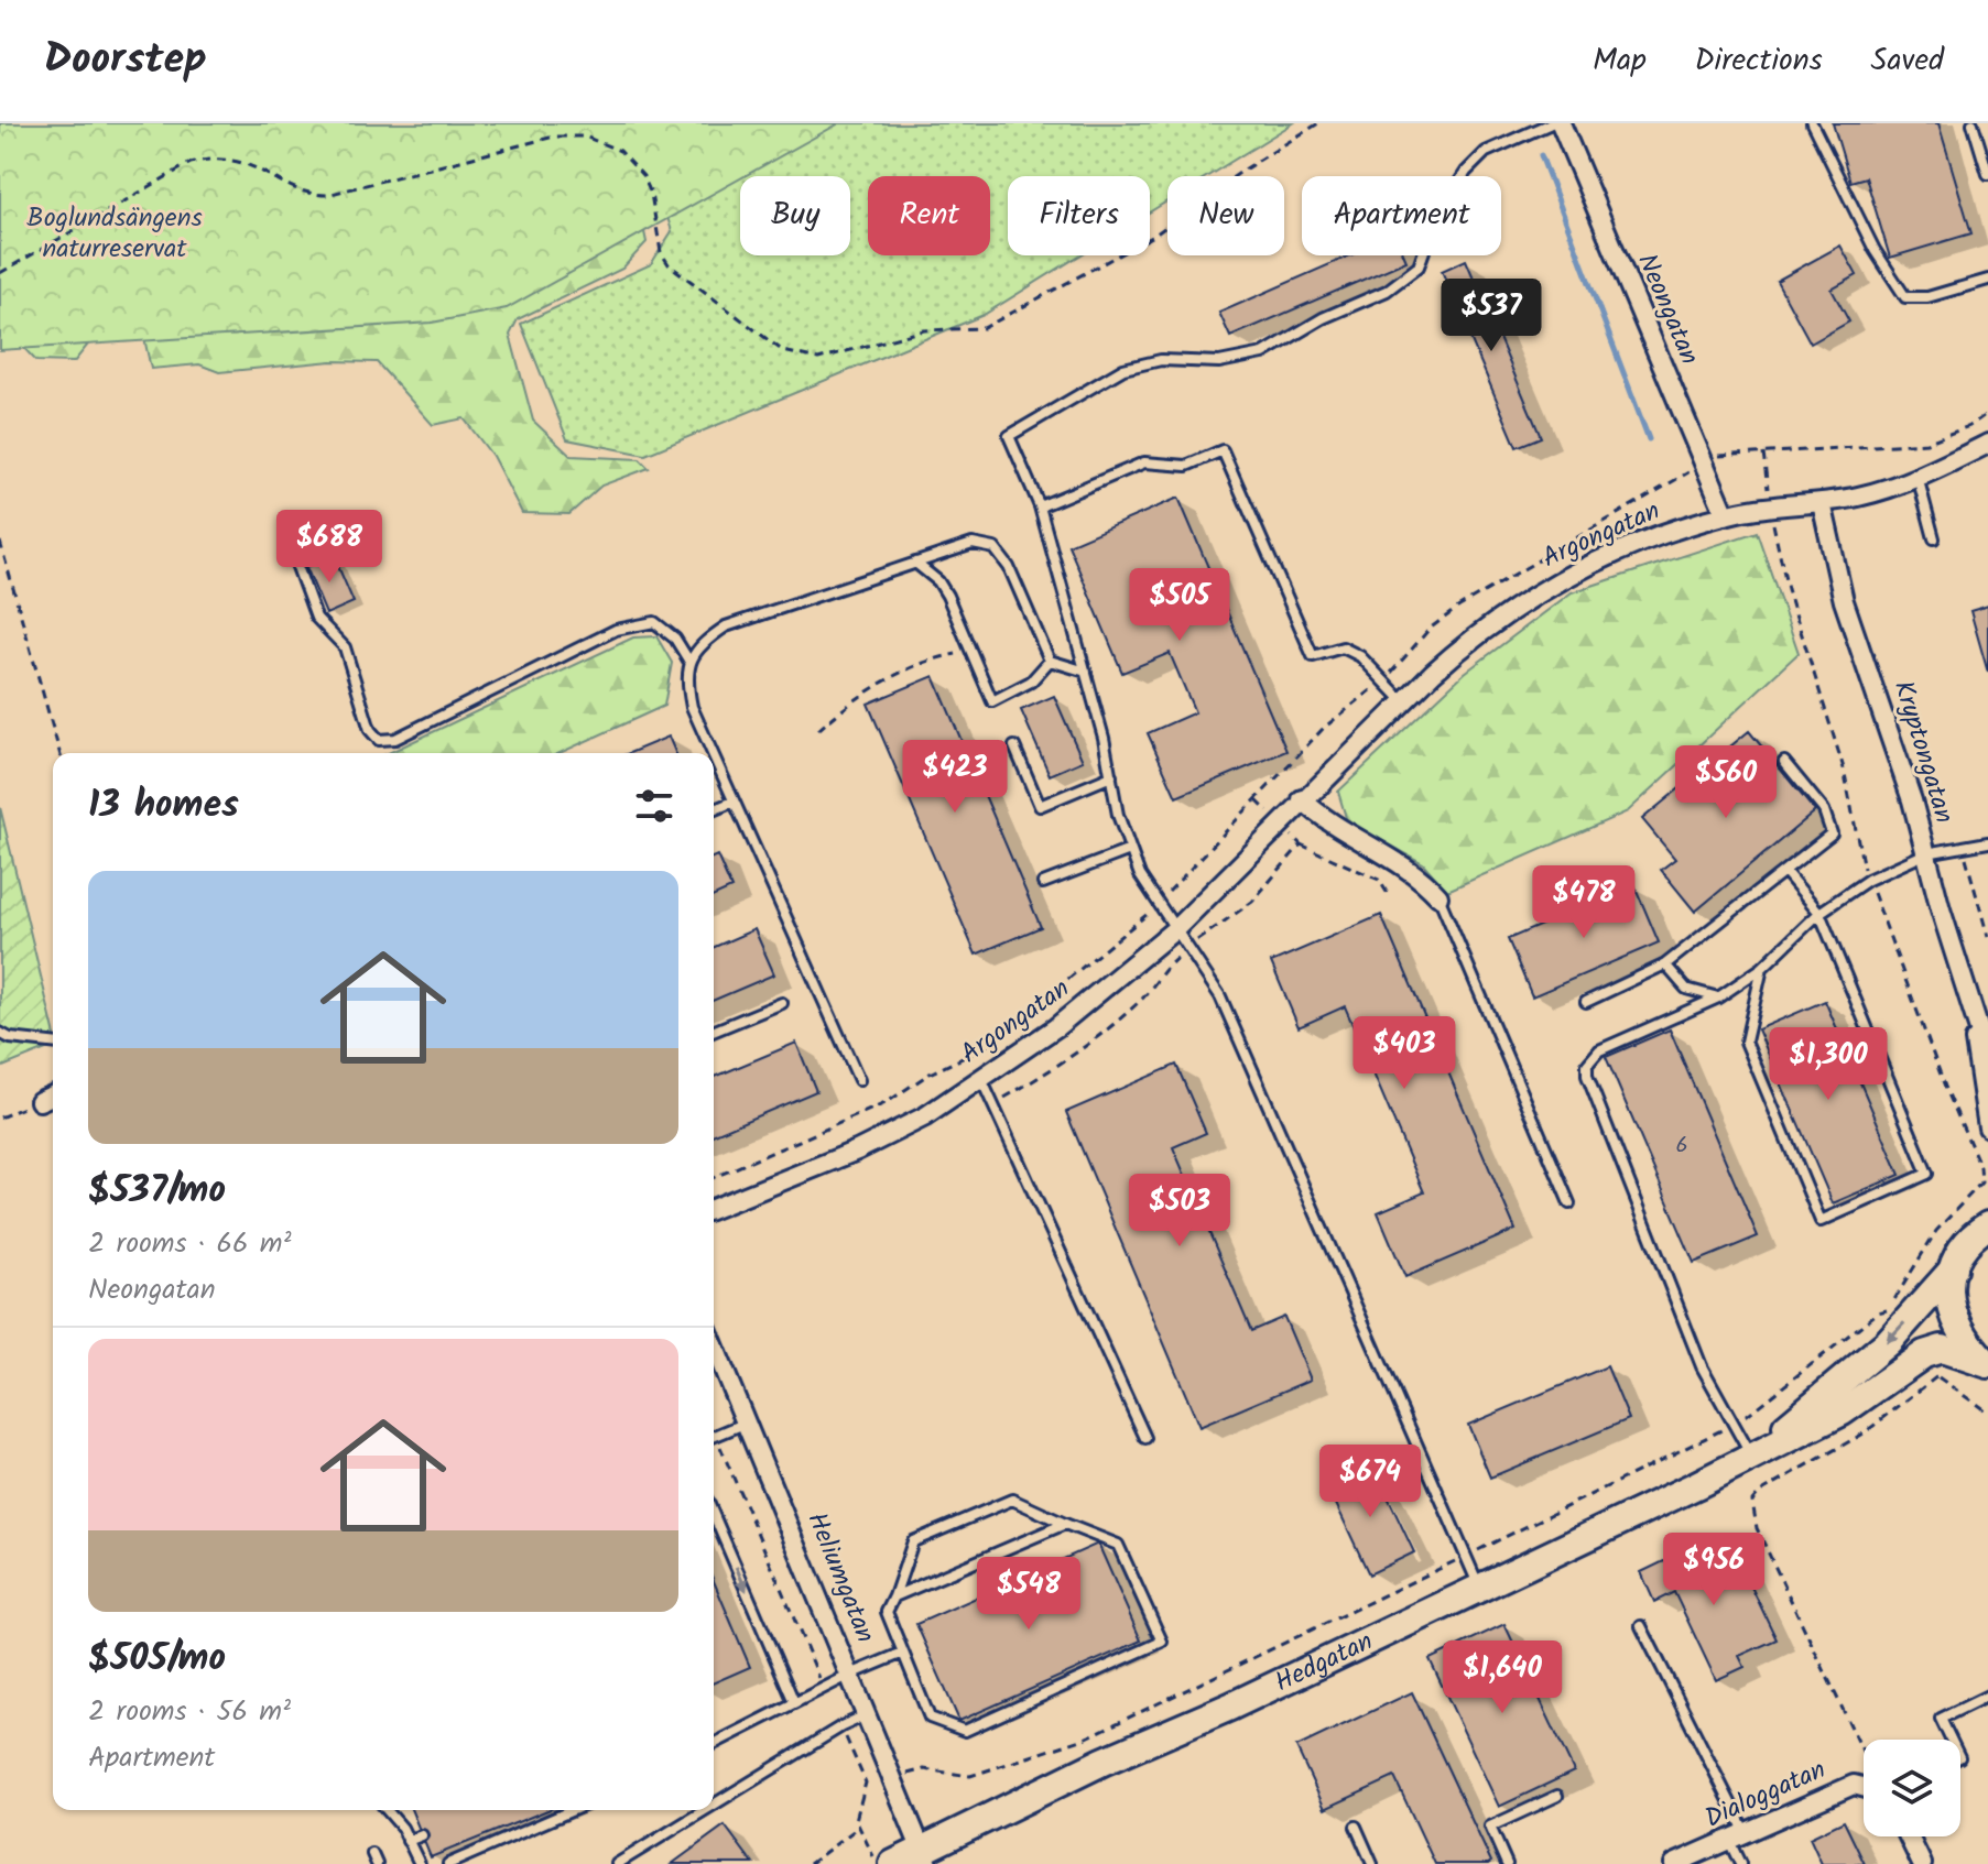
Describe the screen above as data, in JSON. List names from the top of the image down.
{
  "streets": {
    "street": [
      "Neongatan",
      "Argongatan",
      "Kryptongatan",
      "Heliumgatan",
      "Hedgatan",
      "Dialoggatan"
    ]
  },
  "crossings": [
    ["Neongatan", "Argongatan"],
    ["Argongatan", "Kryptongatan"],
    ["Heliumgatan", "Hedgatan"]
  ],
  "parks": ["Boglundsängens naturreservat"],
  "house_numbers": ["6"],
  "page": {
    "header": "Doorstep",
    "nav": ["Map", "Directions", "Saved"],
    "chip": [
      "Buy",
      "Rent",
      "Filters",
      "New",
      "Apartment"
    ],
    "price": [
      "$537",
      "$688",
      "$505",
      "$423",
      "$560",
      "$478",
      "$403",
      "$1,300",
      "$503",
      "$674",
      "$956",
      "$548",
      "$1,640"
    ],
    "heading": "13 homes",
    "list": [
      {
        "name": "$537/mo",
        "note": "2 rooms · 66 m² · Neongatan"
      },
      {
        "name": "$505/mo",
        "note": "2 rooms · 56 m² · Apartment"
      }
    ]
  }
}
